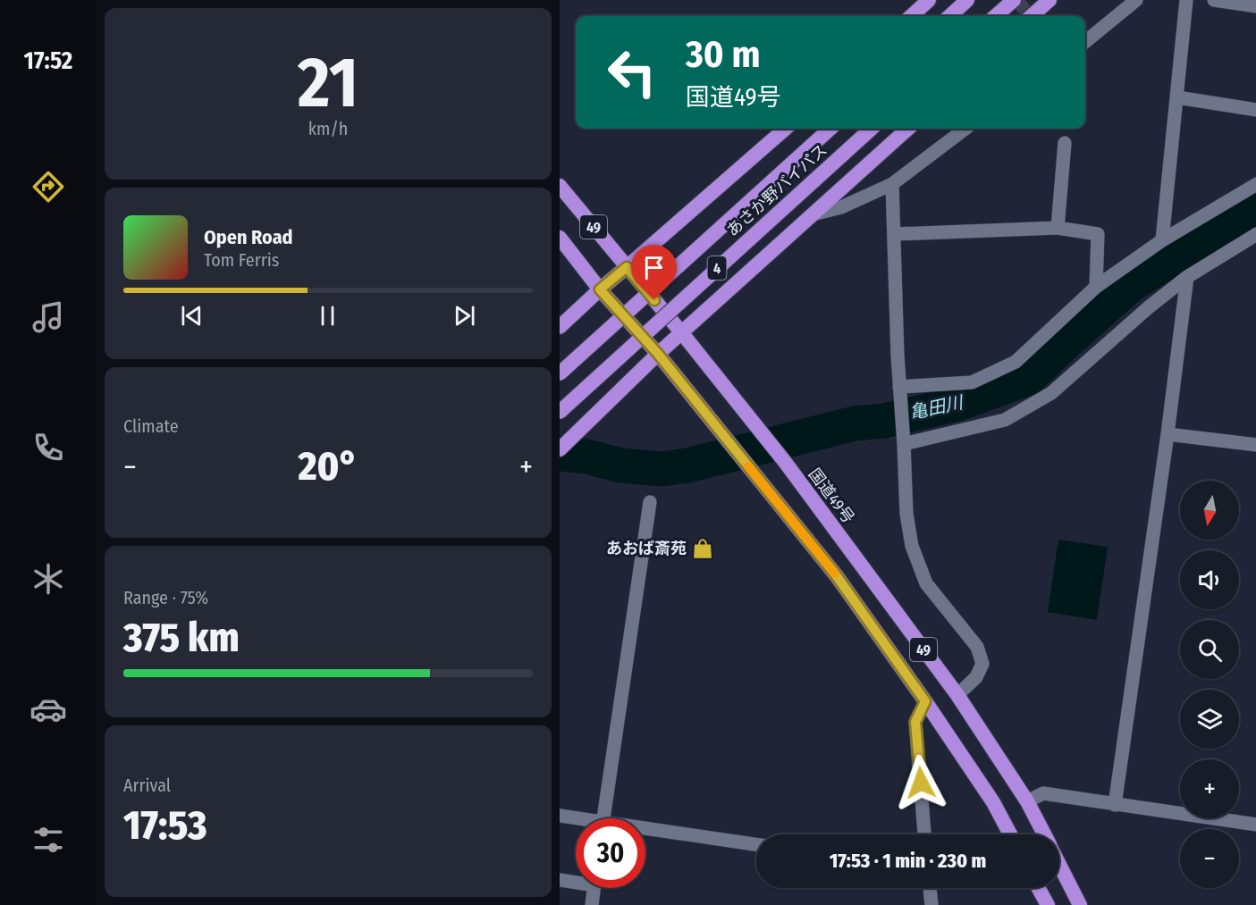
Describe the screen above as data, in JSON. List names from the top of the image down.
{
  "streets": {
    "highway": [
      "あさか野バイパス",
      "49",
      "4",
      "国道49号"
    ]
  },
  "water": ["亀田川"],
  "places": {
    "shop": ["あおば斎苑"]
  },
  "north": "bottom",
  "page": {
    "tabs": "17:52",
    "tile": [
      ["21", "km/h"],
      "Climate",
      ["Range · 75%", "375 km"],
      ["Arrival", "17:53"]
    ],
    "turn": ["30 m", "国道49号"],
    "song": ["Open Road", "Tom Ferris"],
    "heat": ["−", "20°", "+"],
    "map_buttons": ["+", "−"],
    "limit": "30",
    "trip": "17:53 · 1 min · 230 m"
  }
}
